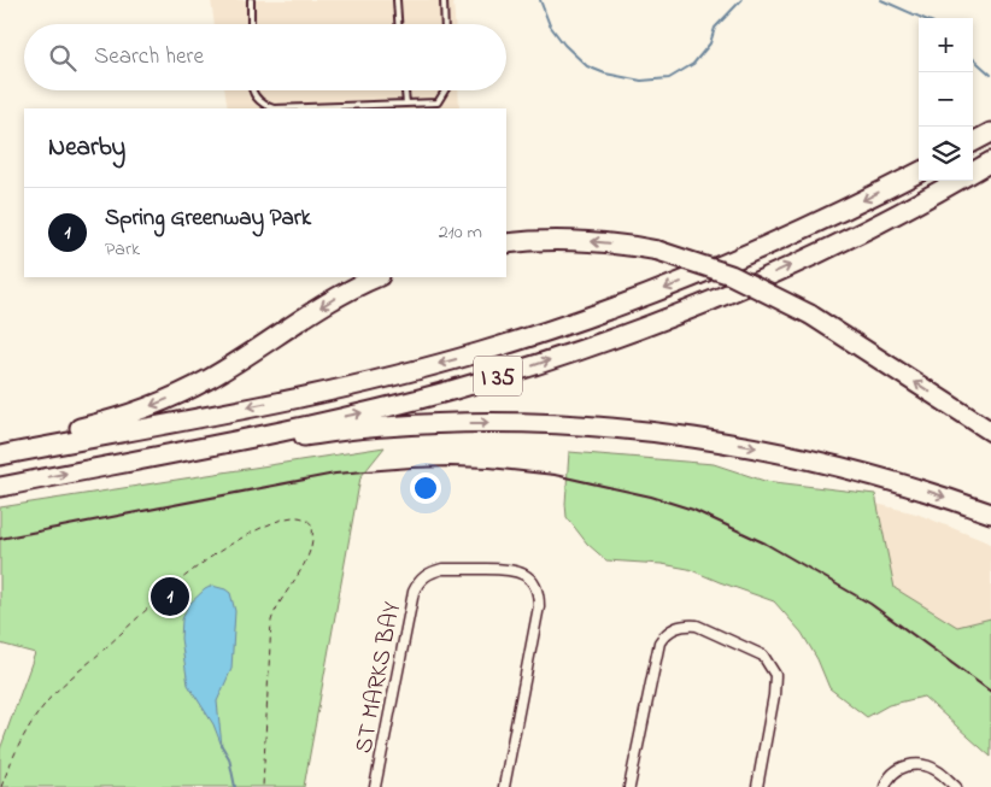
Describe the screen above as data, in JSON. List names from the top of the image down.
{
  "streets": {
    "highway": ["I 35"],
    "street": ["ST MARKS BAY"]
  },
  "page": {
    "map_buttons": ["+", "−"],
    "search": "Search here",
    "heading": "Nearby",
    "list": [
      {
        "mark": "1",
        "name": "Spring Greenway Park",
        "note": "Park",
        "value": "210 m"
      }
    ],
    "pins": "1"
  }
}
